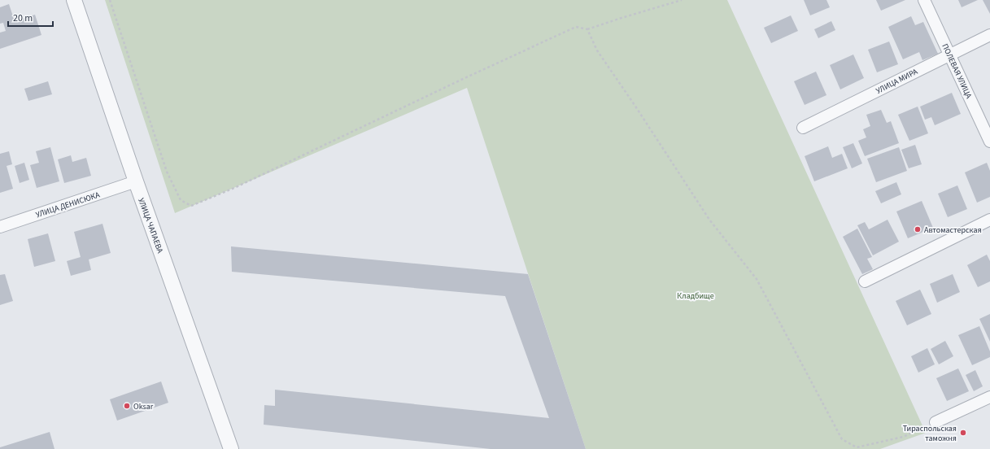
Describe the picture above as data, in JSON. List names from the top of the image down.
{
  "streets": {
    "street": [
      "ПОЛЕВАЯ УЛИЦА",
      "УЛИЦА МИРА",
      "УЛИЦА ДЕНИСЮКА",
      "УЛИЦА ЧАПАЕВА"
    ]
  },
  "crossings": [
    ["ПОЛЕВАЯ УЛИЦА", "УЛИЦА МИРА"],
    ["УЛИЦА ДЕНИСЮКА", "УЛИЦА ЧАПАЕВА"]
  ],
  "parks": ["Кладбище"],
  "places": ["Автомастерская", "Oksar", "Тираспольская таможня"],
  "scale_bar": "20 m"
}
